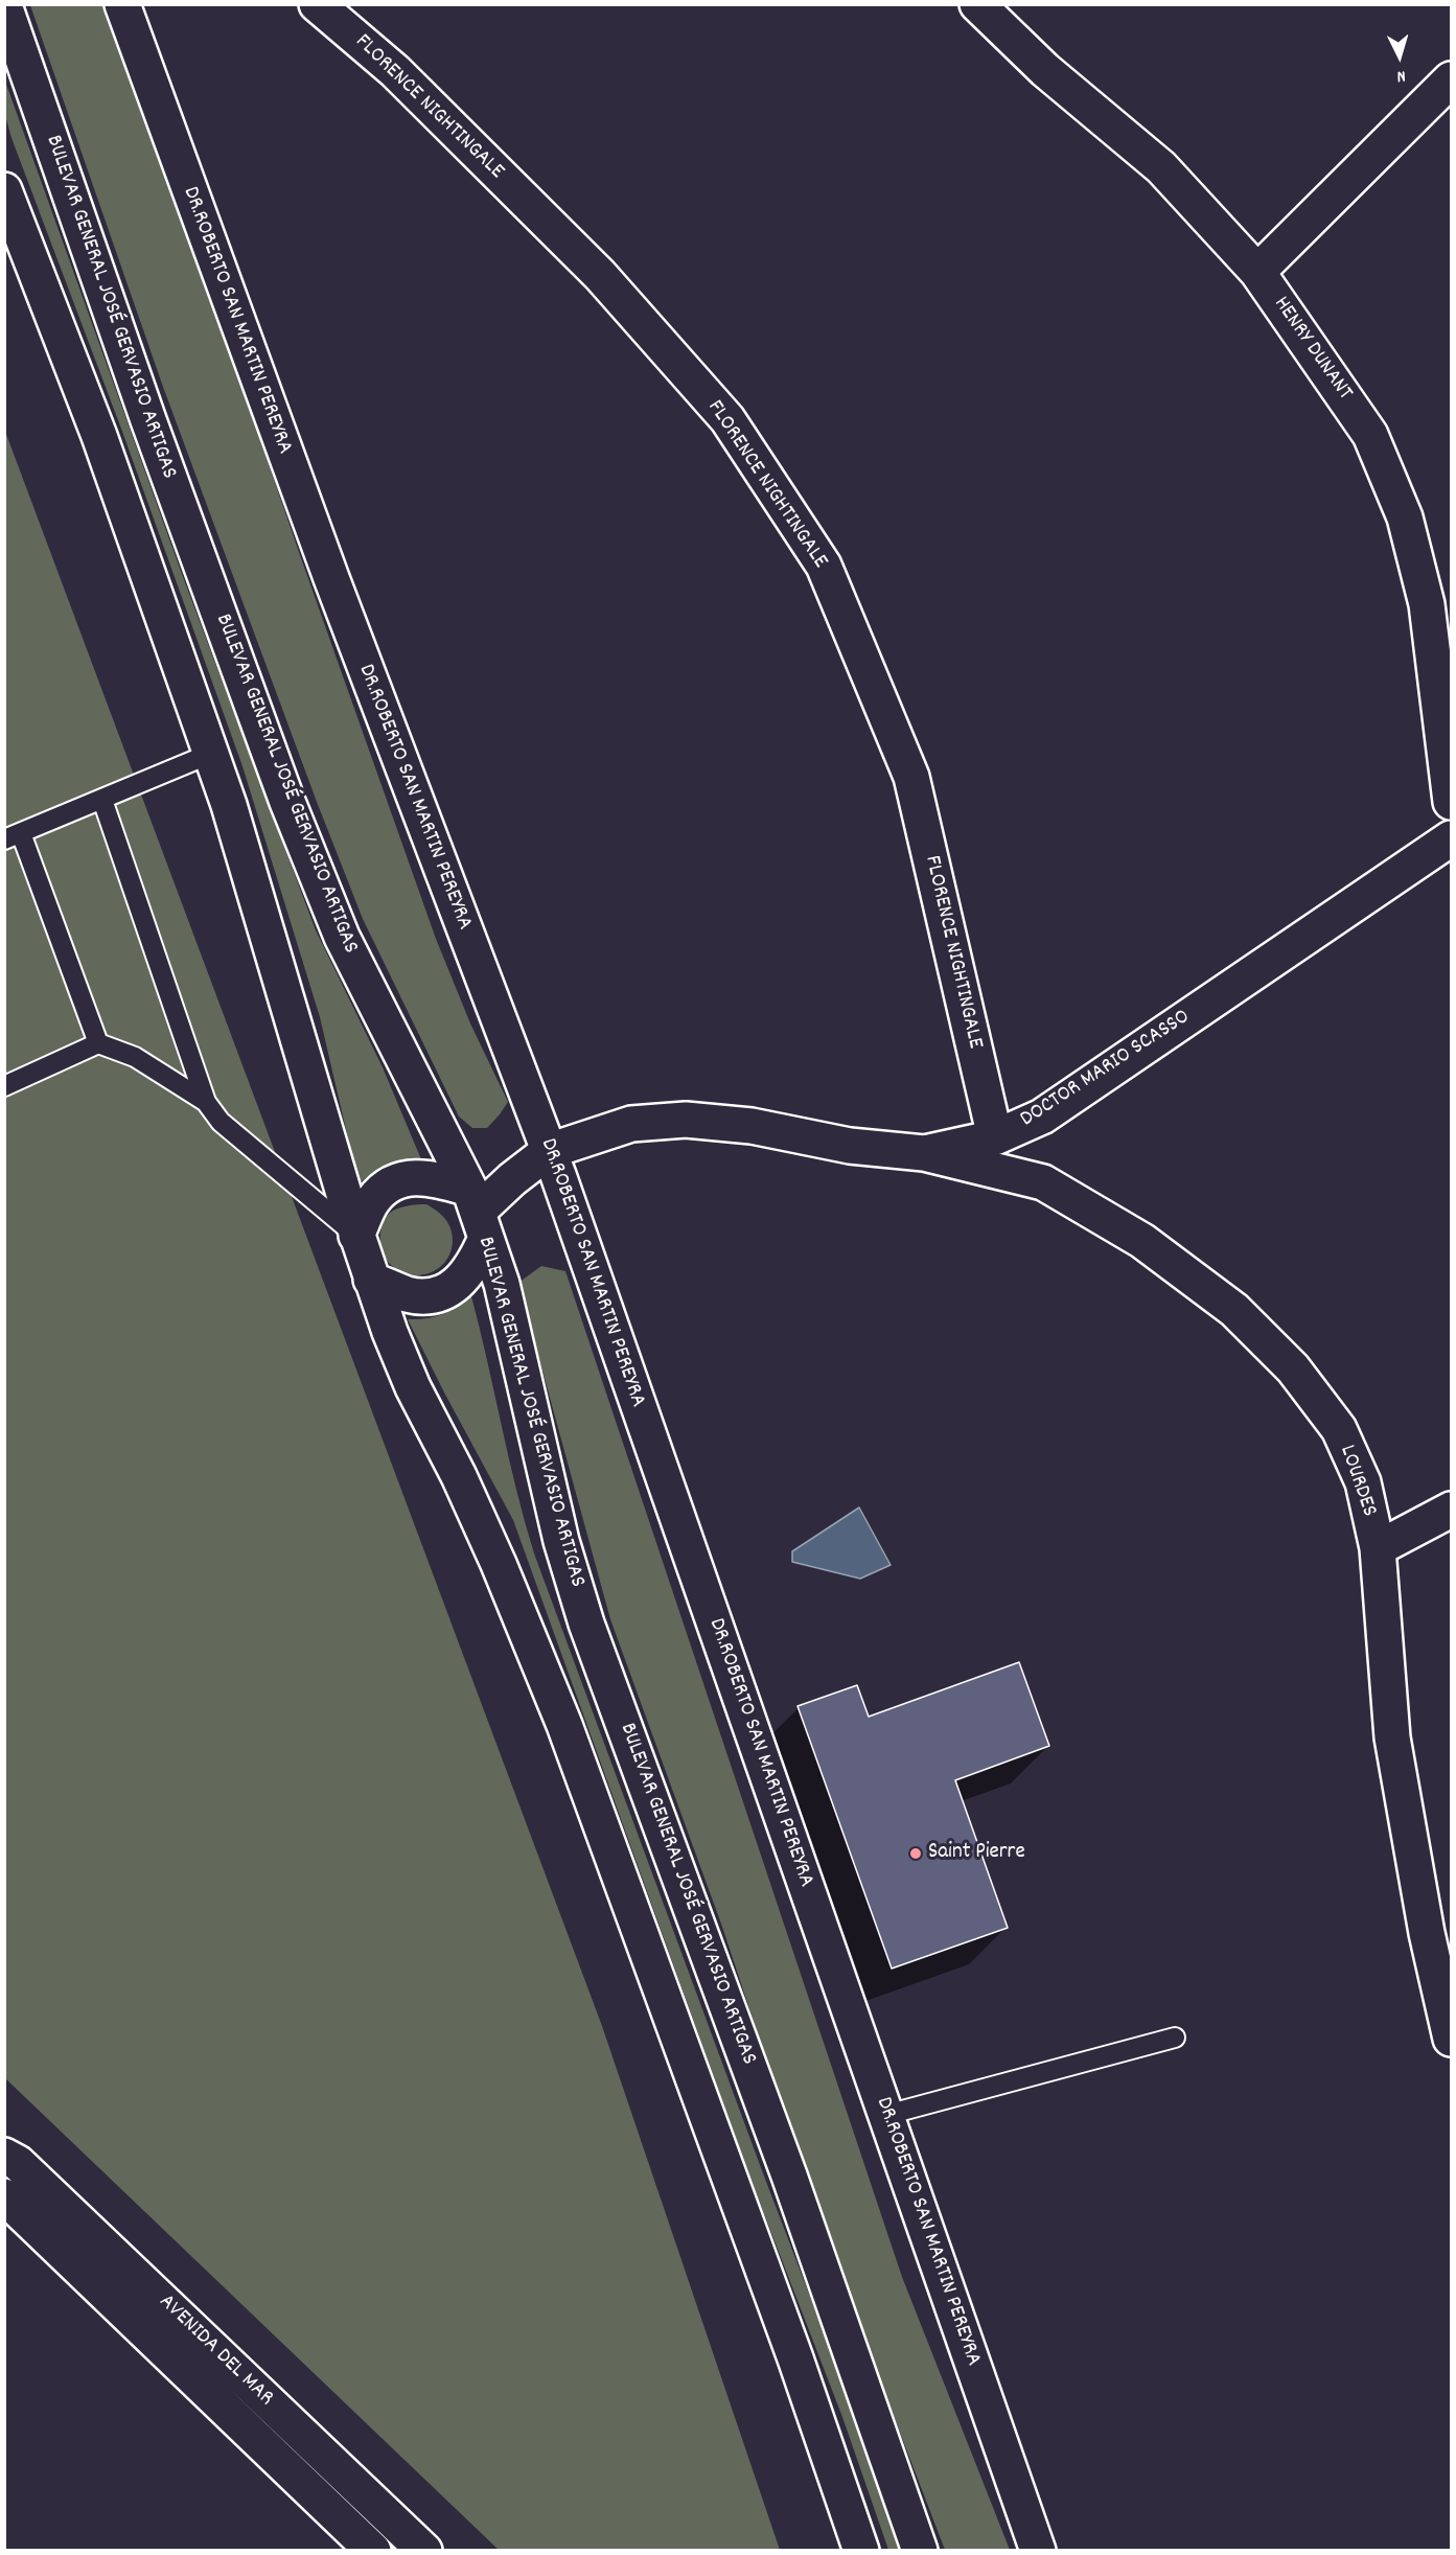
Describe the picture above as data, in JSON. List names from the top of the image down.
{
  "streets": {
    "street": [
      "FLORENCE NIGHTINGALE",
      "BULEVAR GENERAL JOSÉ GERVASIO ARTIGAS",
      "DR.ROBERTO SAN MARTIN PEREYRA",
      "HENRY DUNANT",
      "DOCTOR MARIO SCASSO",
      "LOURDES",
      "AVENIDA DEL MAR"
    ]
  },
  "crossings": [
    ["FLORENCE NIGHTINGALE", "DOCTOR MARIO SCASSO"],
    ["BULEVAR GENERAL JOSÉ GERVASIO ARTIGAS", "DOCTOR MARIO SCASSO"],
    ["DR.ROBERTO SAN MARTIN PEREYRA", "DOCTOR MARIO SCASSO"],
    ["DOCTOR MARIO SCASSO", "LOURDES"]
  ],
  "places": ["Saint Pierre"],
  "north": "bottom"
}
